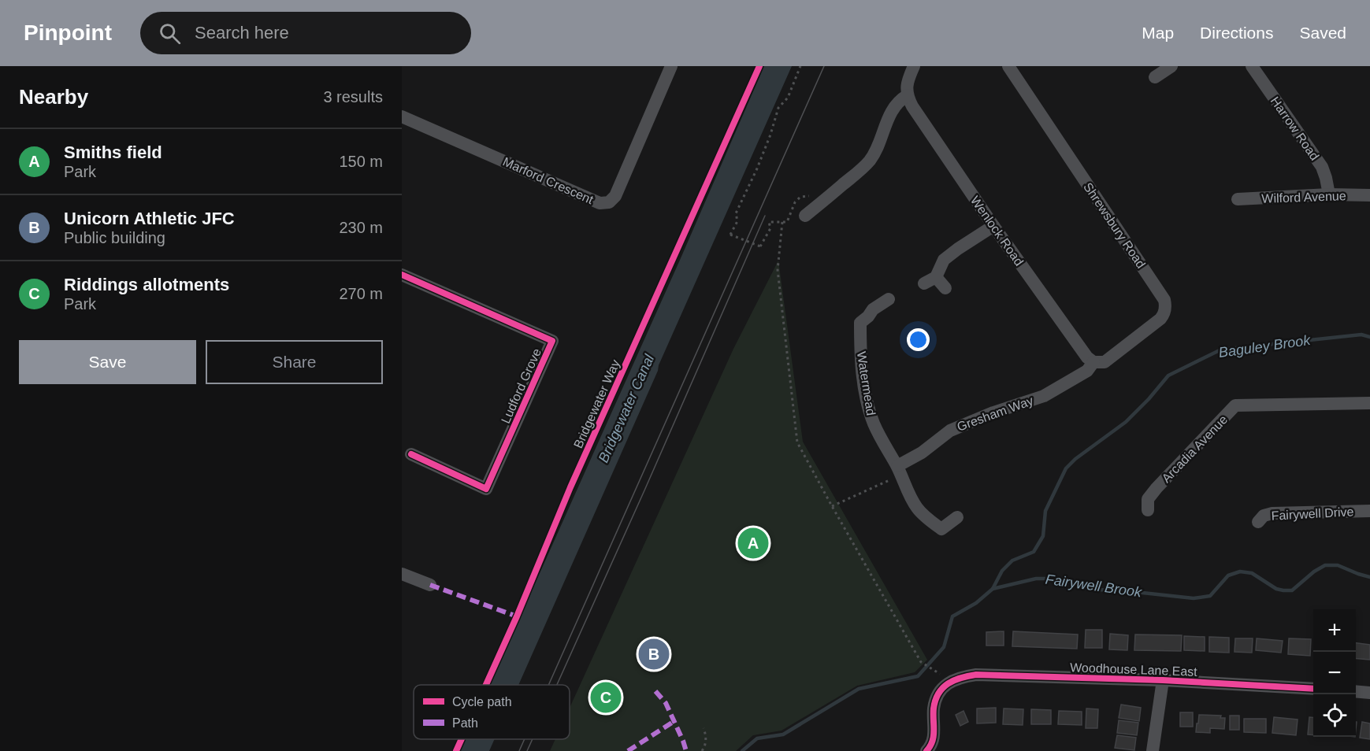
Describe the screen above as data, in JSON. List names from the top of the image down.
{
  "streets": {
    "street": [
      "Harrow Road",
      "Marford Crescent",
      "Wilford Avenue",
      "Shrewsbury Road",
      "Wenlock Road",
      "Watermead",
      "Ludford Grove",
      "Gresham Way",
      "Arcadia Avenue",
      "Fairywell Drive",
      "Woodhouse Lane East"
    ],
    "cycle path": ["Bridgewater Way"]
  },
  "crossings": [
    ["Harrow Road", "Wilford Avenue"],
    ["Shrewsbury Road", "Wenlock Road"],
    ["Shrewsbury Road", "Gresham Way"],
    ["Wenlock Road", "Gresham Way"],
    ["Watermead", "Gresham Way"]
  ],
  "water": ["Baguley Brook", "Bridgewater Canal", "Fairywell Brook"],
  "legend": ["Cycle path", "Path"],
  "page": {
    "header": "Pinpoint",
    "search": "Search here",
    "nav": ["Map", "Directions", "Saved"],
    "heading": ["Nearby", "3 results"],
    "list": [
      {
        "mark": "A",
        "name": "Smiths field",
        "note": "Park",
        "value": "150 m"
      },
      {
        "mark": "B",
        "name": "Unicorn Athletic JFC",
        "note": "Public building",
        "value": "230 m"
      },
      {
        "mark": "C",
        "name": "Riddings allotments",
        "note": "Park",
        "value": "270 m"
      }
    ],
    "buttons": ["Save", "Share"],
    "pins": ["A", "B", "C"],
    "map_buttons": ["+", "−"]
  }
}
